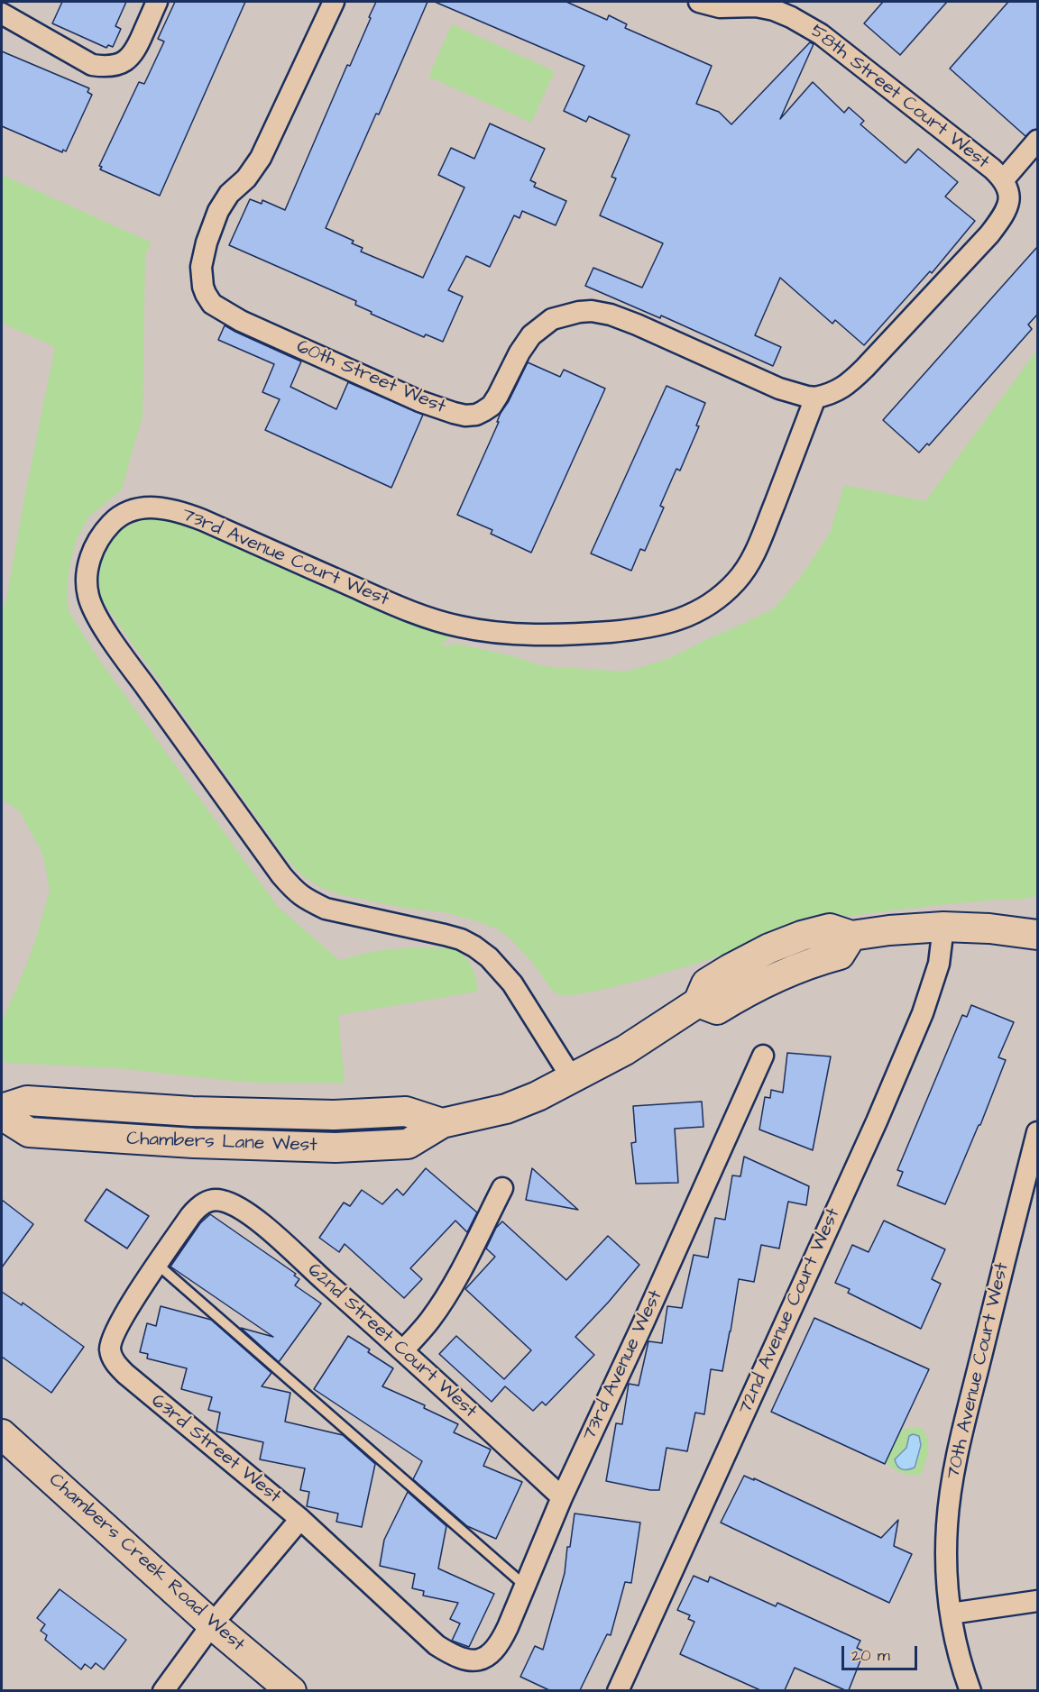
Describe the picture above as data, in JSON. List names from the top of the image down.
{
  "streets": {
    "street": [
      "58th Street Court West",
      "60th Street West",
      "73rd Avenue Court West",
      "Chambers Lane West",
      "72nd Avenue Court West",
      "62nd Street Court West",
      "73rd Avenue West",
      "70th Avenue Court West",
      "63rd Street West",
      "Chambers Creek Road West"
    ]
  },
  "crossings": [
    ["60th Street West", "73rd Avenue Court West"],
    ["73rd Avenue Court West", "Chambers Lane West"],
    ["Chambers Lane West", "72nd Avenue Court West"],
    ["62nd Street Court West", "73rd Avenue West"],
    ["62nd Street Court West", "63rd Street West"],
    ["73rd Avenue West", "63rd Street West"]
  ],
  "scale_bar": "20 m"
}
